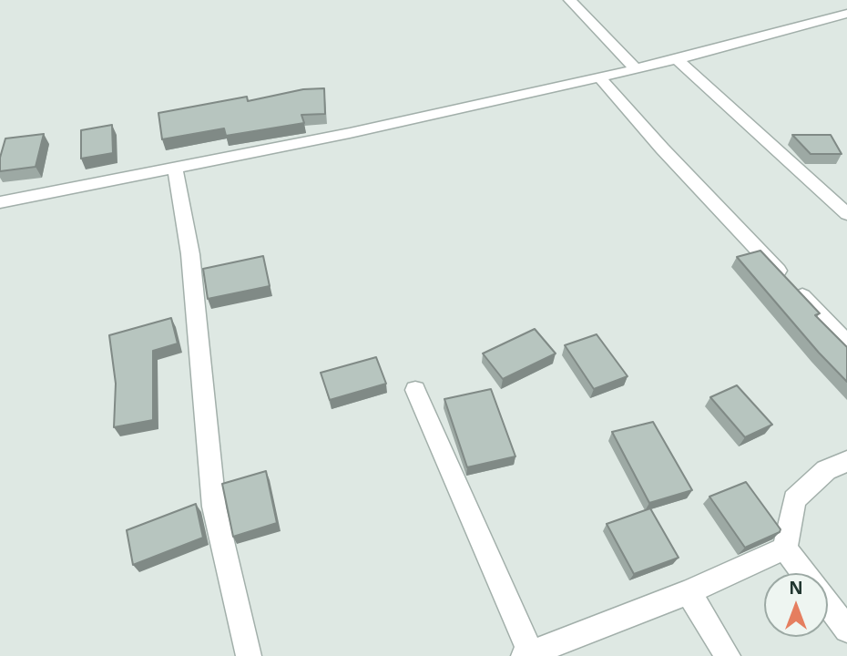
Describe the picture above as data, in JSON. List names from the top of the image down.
{
  "north": "top"
}
